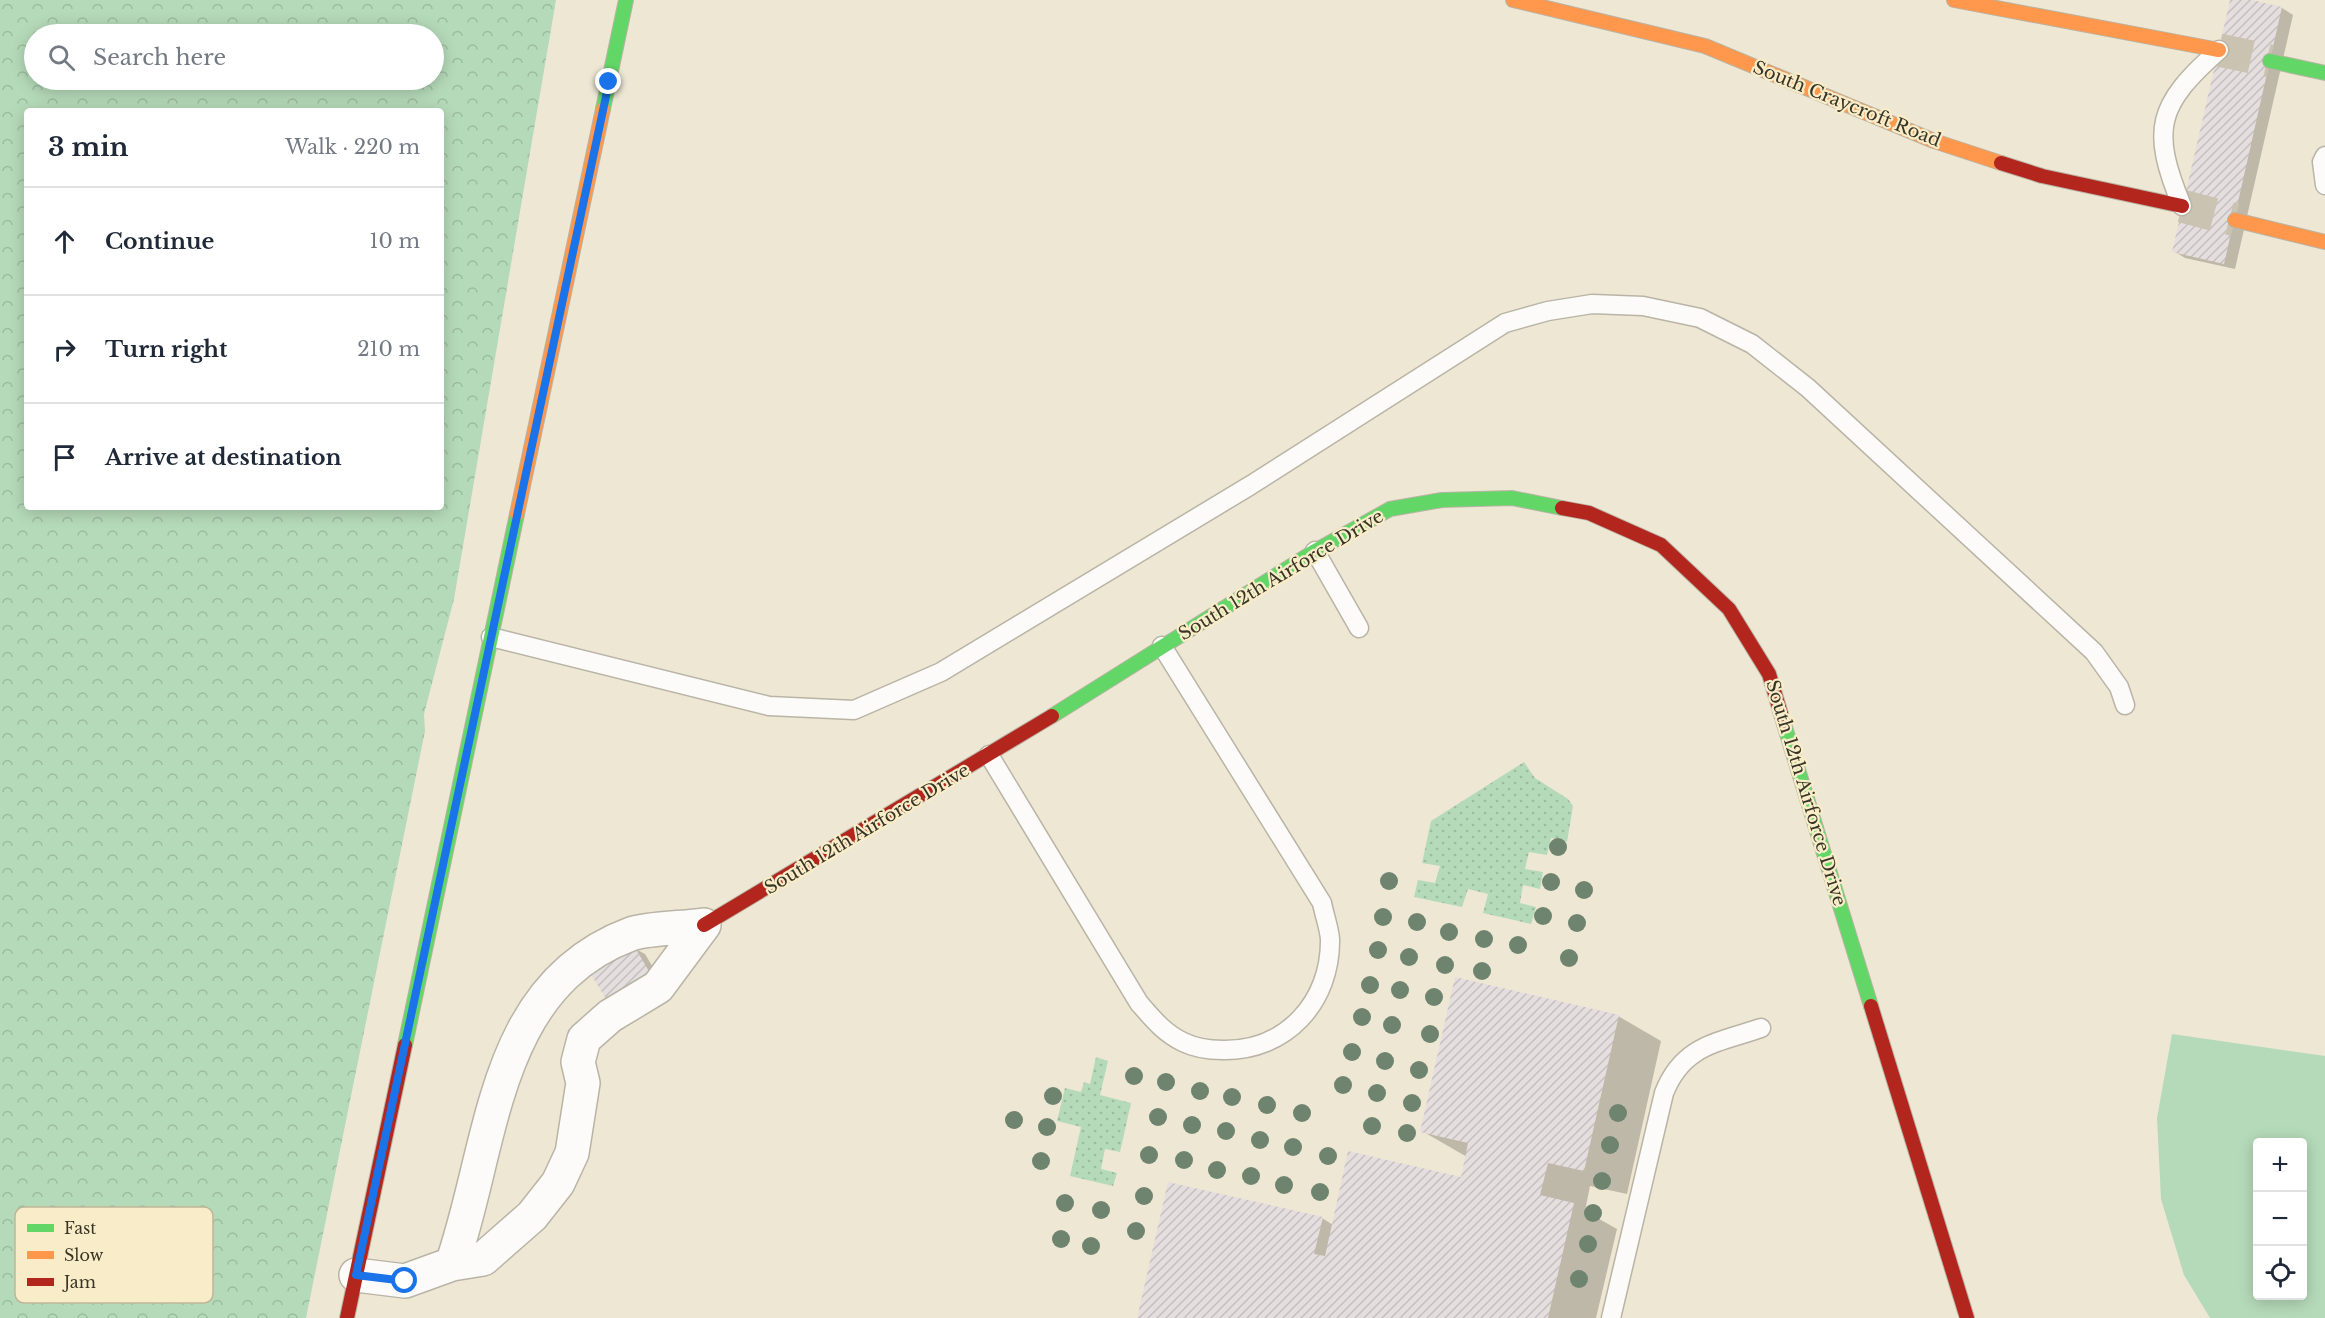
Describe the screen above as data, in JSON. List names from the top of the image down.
{
  "streets": {
    "street": ["South Craycroft Road", "South 12th Airforce Drive"]
  },
  "legend": ["Fast", "Slow", "Jam"],
  "page": {
    "search": "Search here",
    "heading": ["3 min", "Walk · 220 m"],
    "list": [
      ["Continue", "10 m"],
      ["Turn right", "210 m"],
      "Arrive at destination"
    ],
    "map_buttons": ["+", "−"]
  }
}
